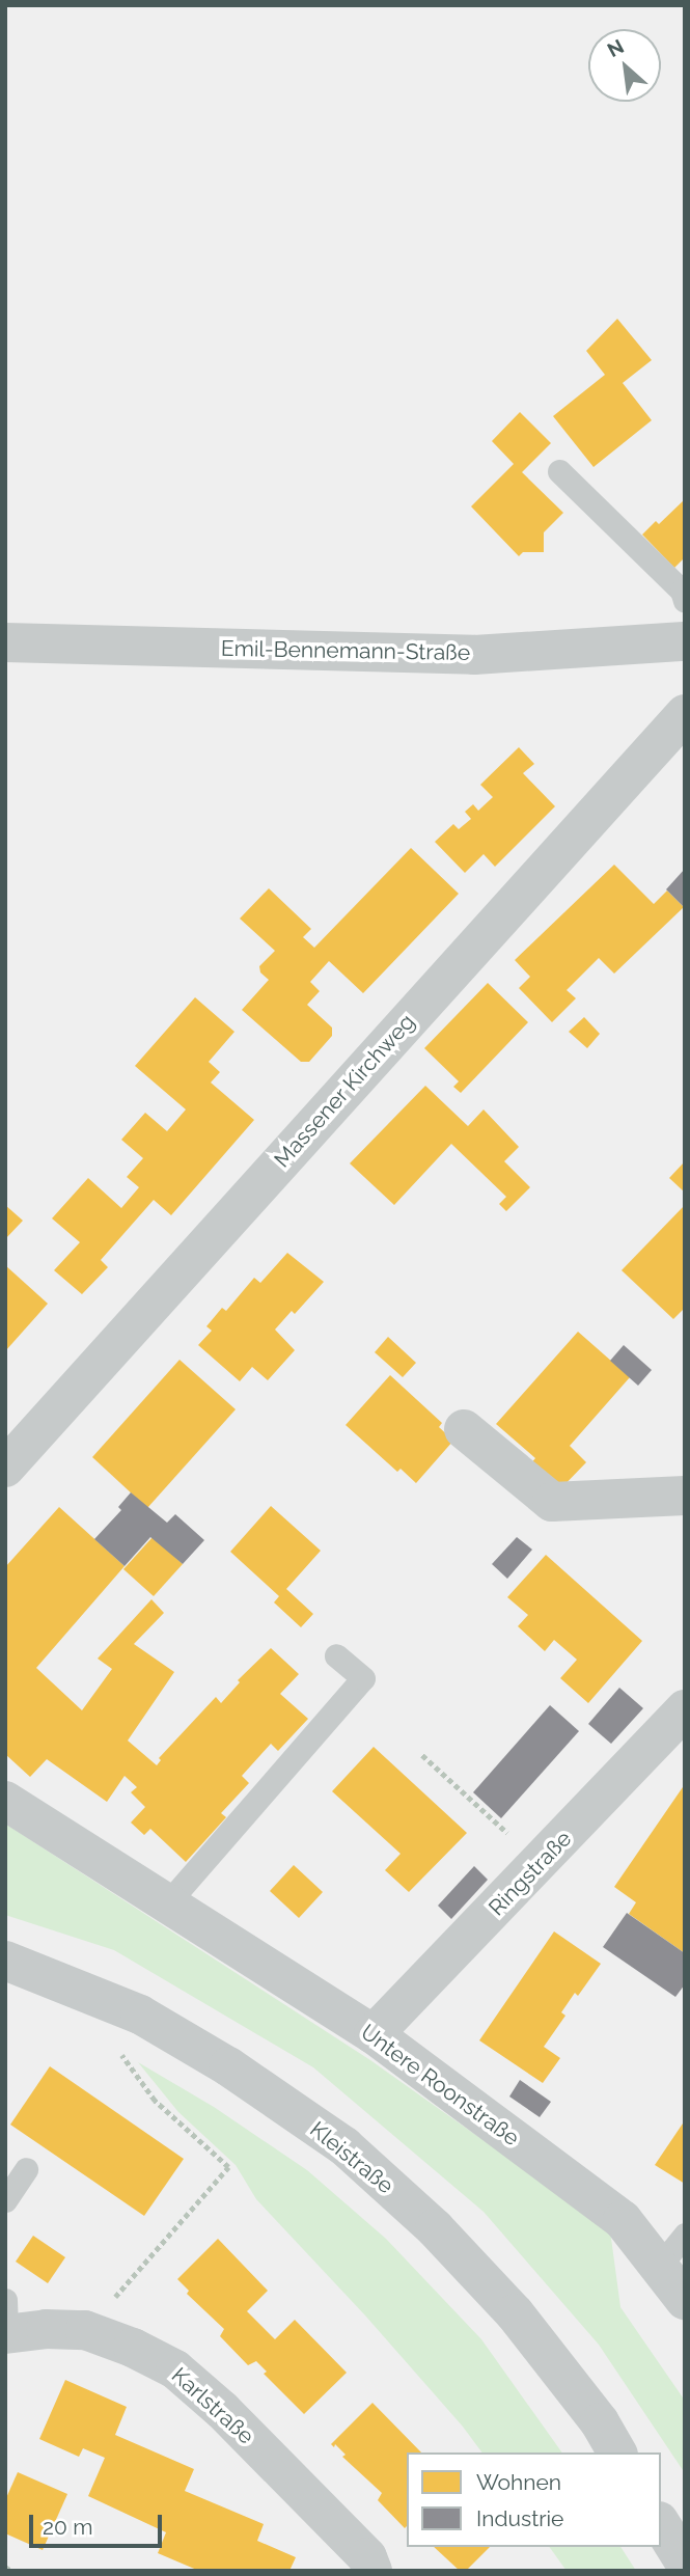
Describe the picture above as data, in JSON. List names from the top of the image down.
{
  "streets": {
    "street": [
      "Emil-Bennemann-Straße",
      "Massener Kirchweg",
      "Ringstraße",
      "Untere Roonstraße",
      "Kleistraße",
      "Karlstraße"
    ]
  },
  "crossings": [
    ["Ringstraße", "Untere Roonstraße"]
  ],
  "legend": ["Wohnen", "Industrie"],
  "scale_bar": "20 m",
  "north": "top left"
}
